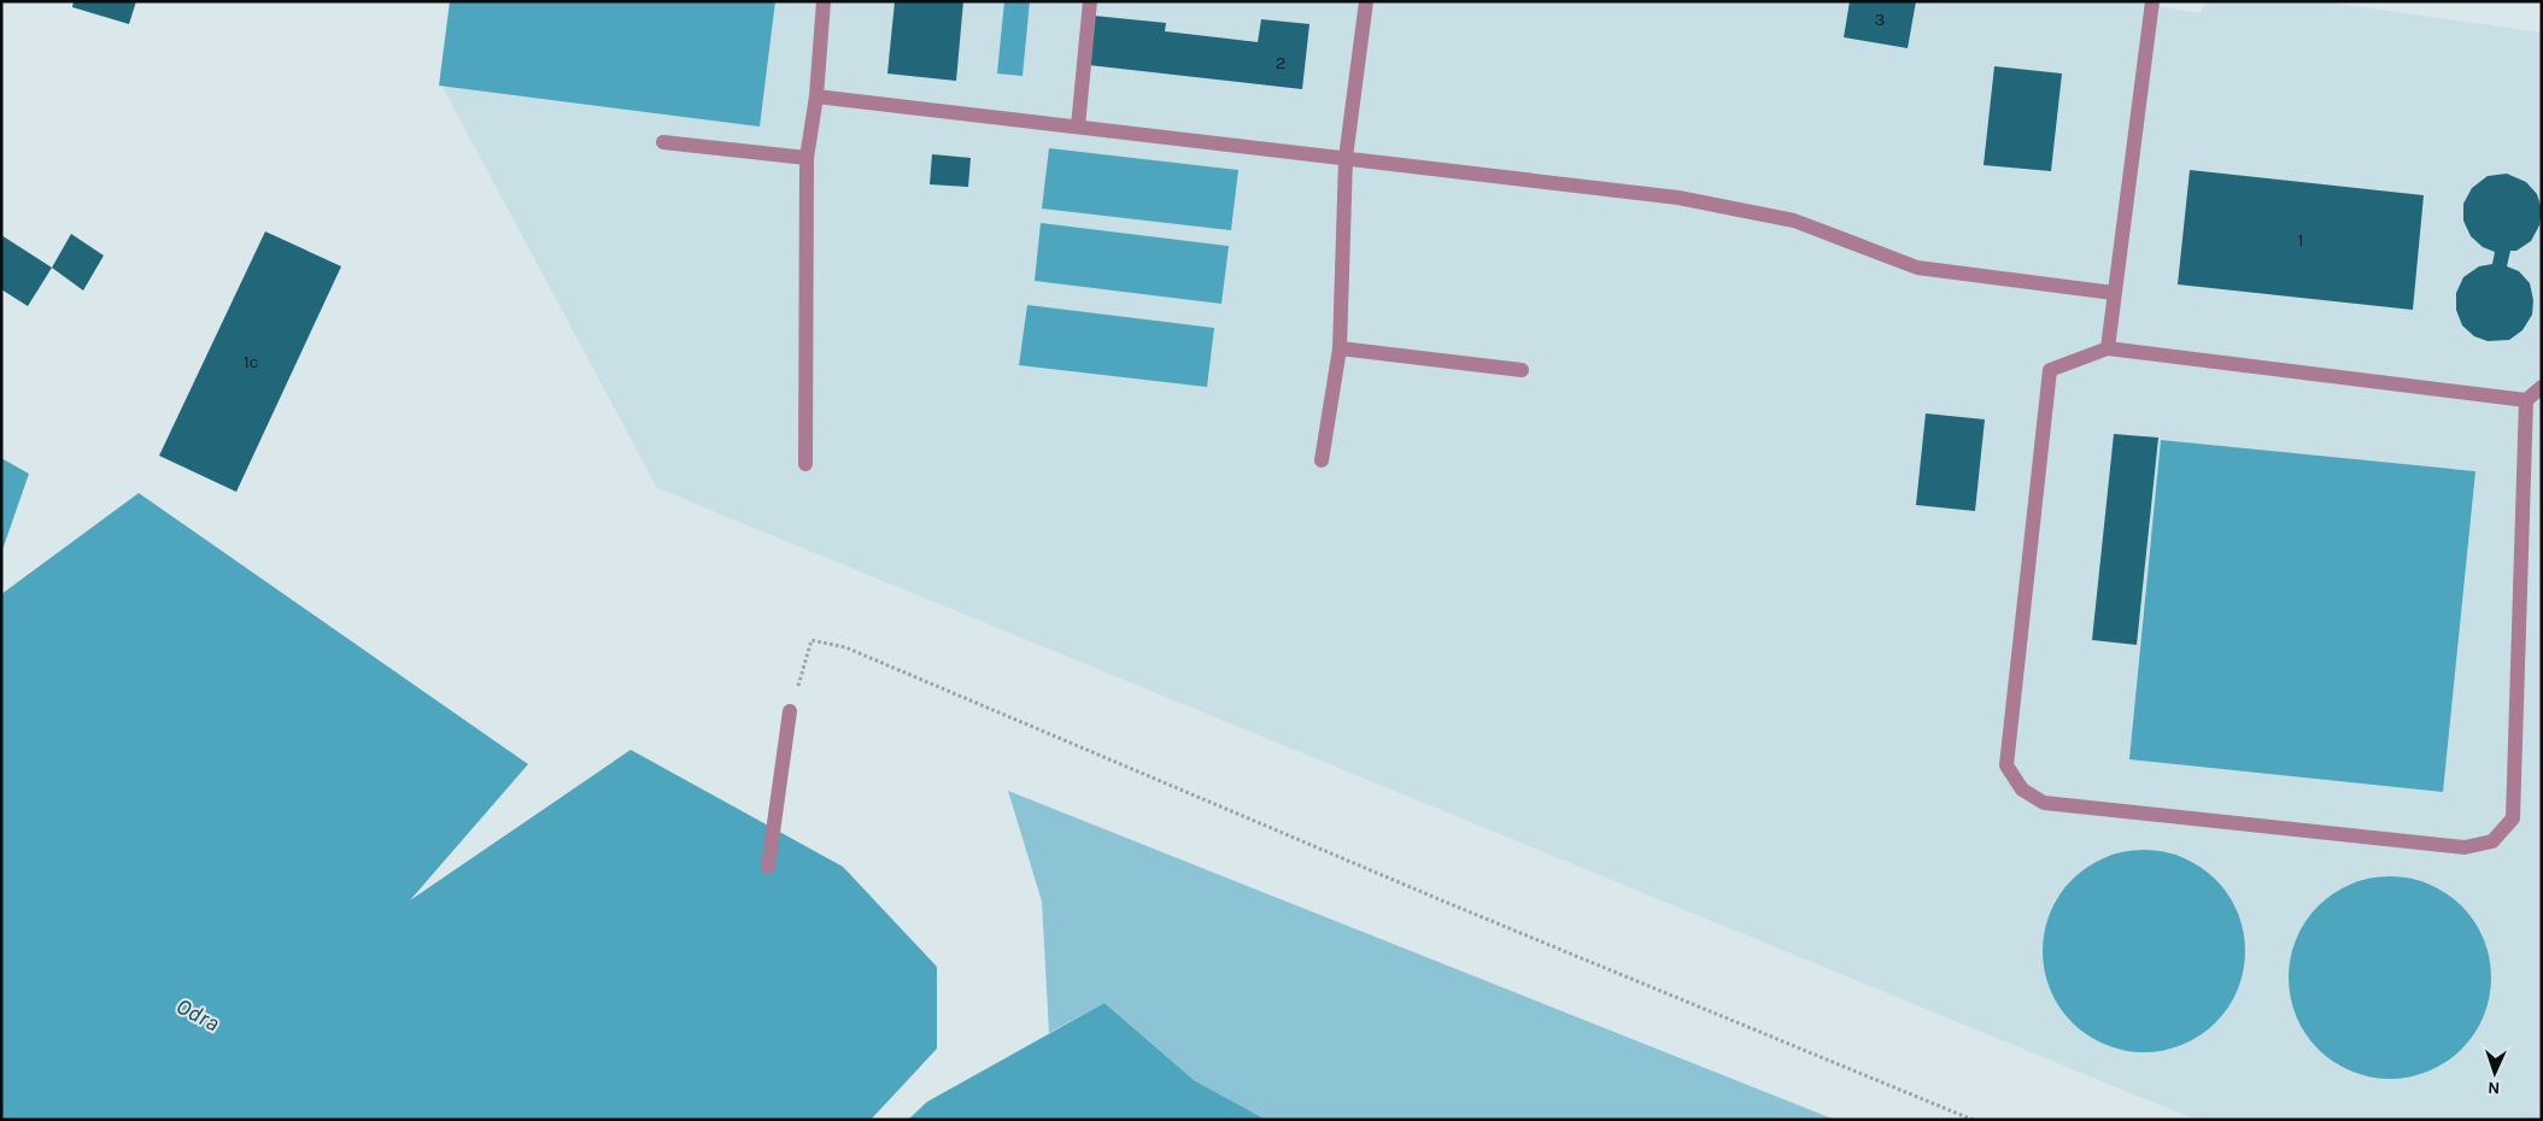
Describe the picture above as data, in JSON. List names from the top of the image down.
{
  "water": ["Odra"],
  "house_numbers": [
    "3",
    "2",
    "1",
    "1c"
  ],
  "north": "bottom"
}
